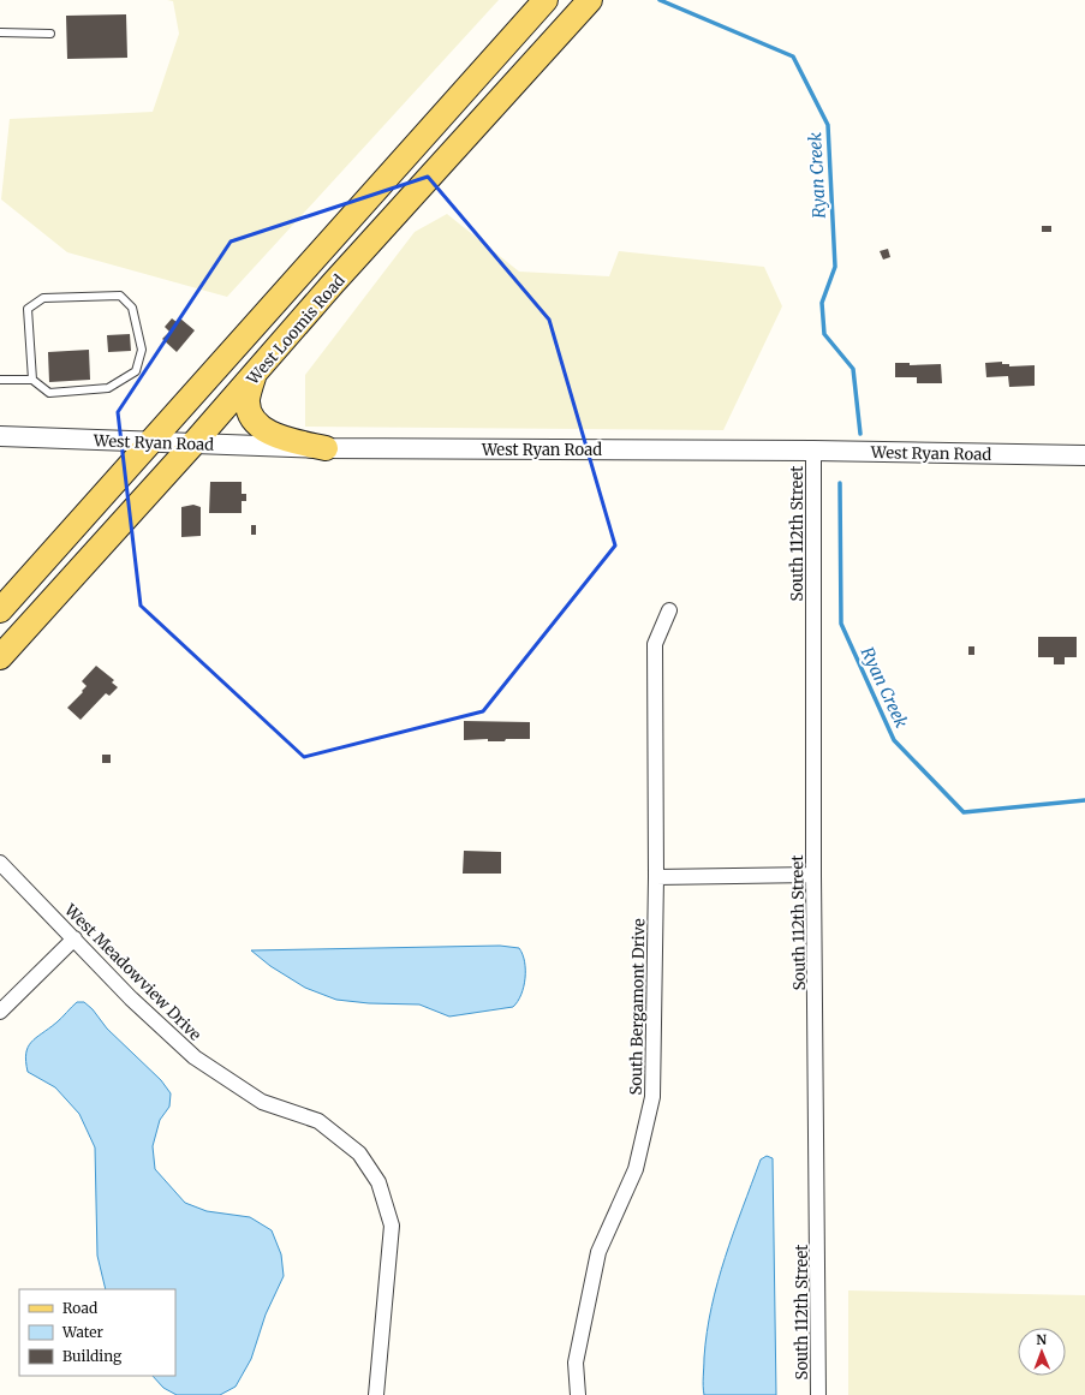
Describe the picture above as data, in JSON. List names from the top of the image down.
{
  "streets": {
    "main road": ["West Loomis Road"],
    "street": [
      "West Ryan Road",
      "South 112th Street",
      "West Meadowview Drive",
      "South Bergamont Drive"
    ]
  },
  "crossings": [
    ["West Loomis Road", "West Ryan Road"],
    ["West Ryan Road", "South 112th Street"]
  ],
  "water": ["Ryan Creek"],
  "legend": ["Road", "Water", "Building"],
  "north": "top"
}
